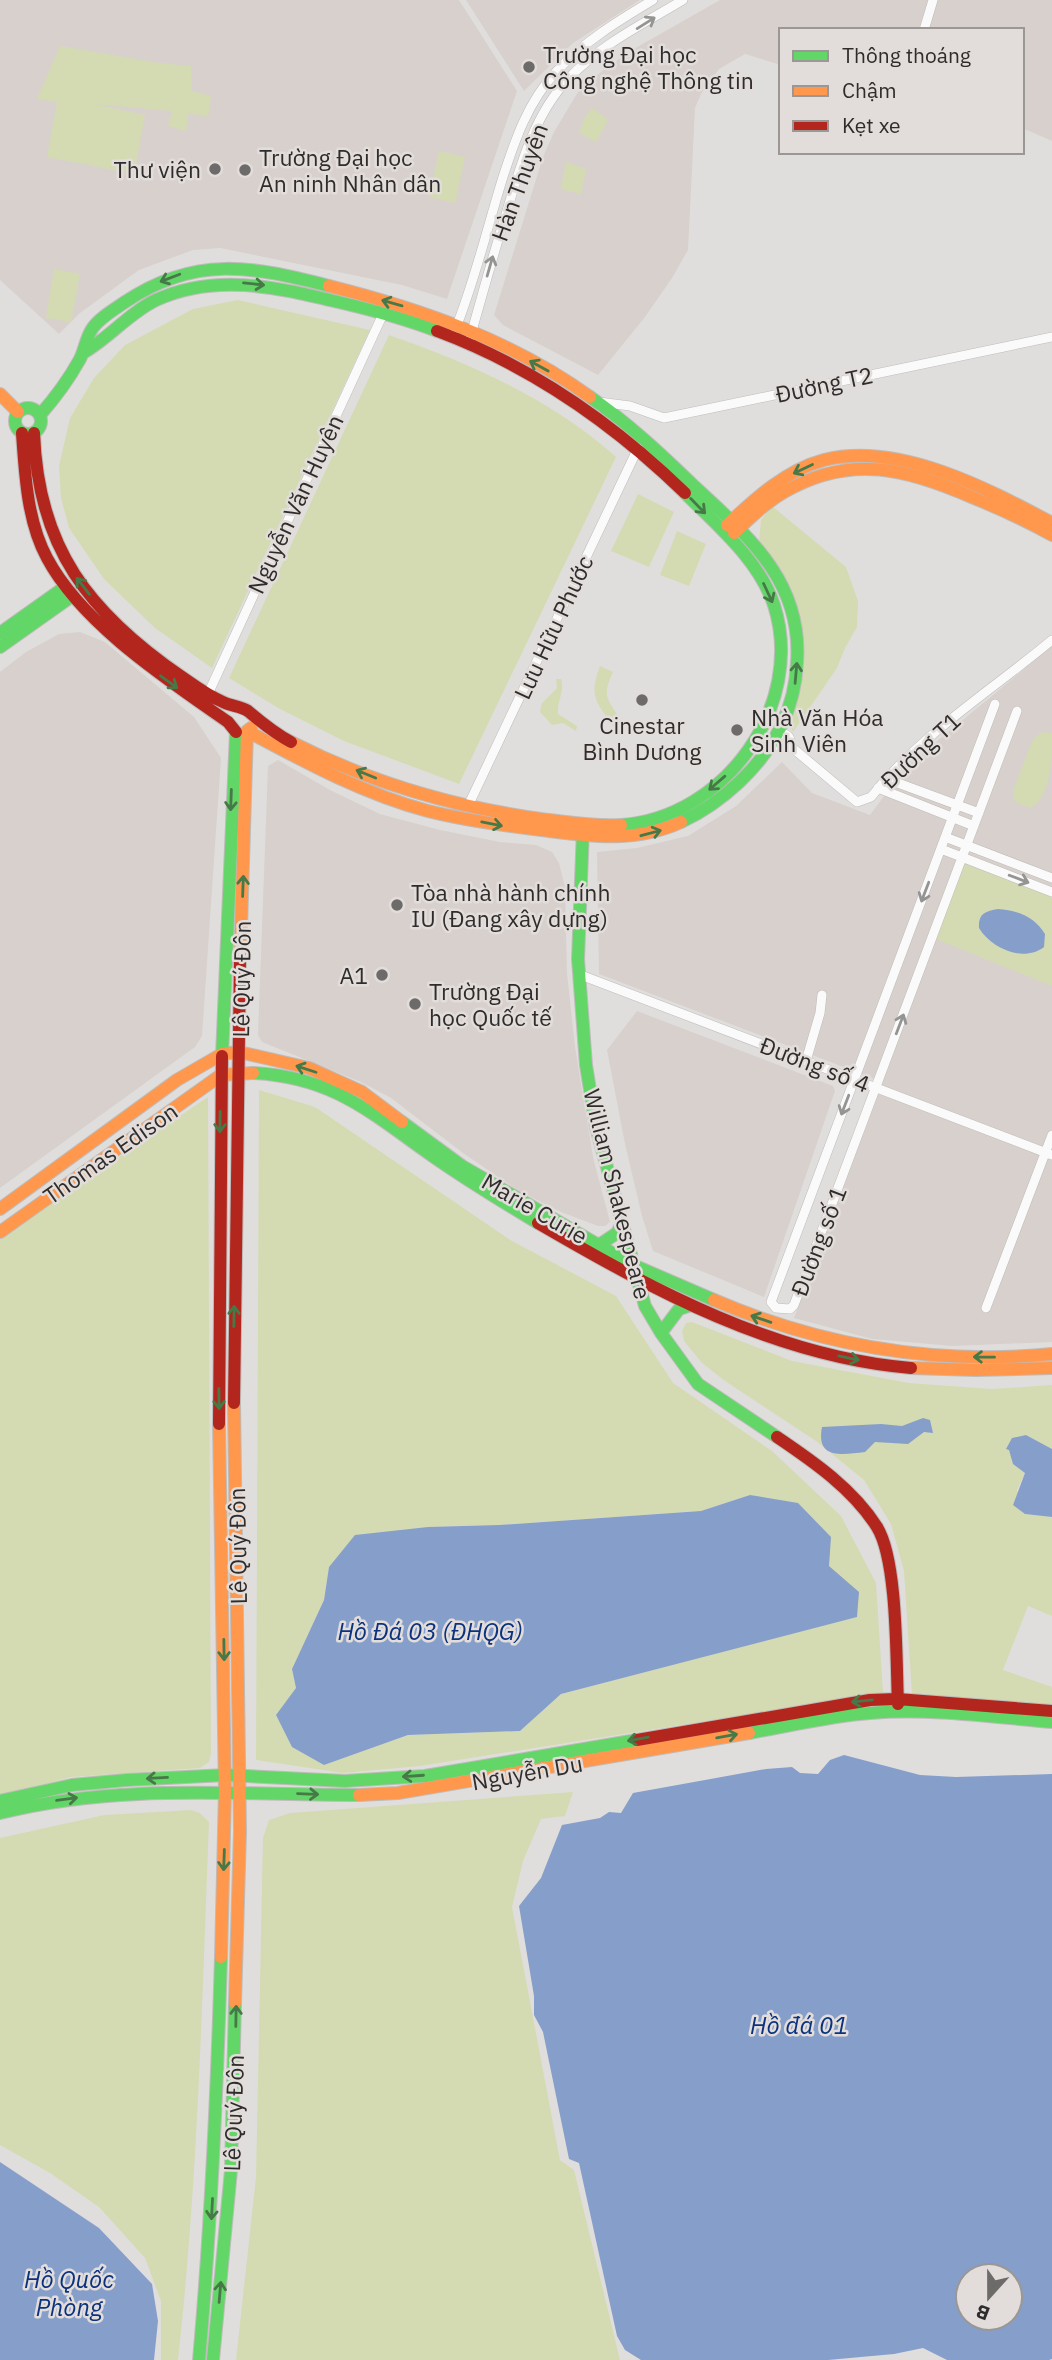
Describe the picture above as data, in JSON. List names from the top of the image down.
{
  "streets": {
    "street": [
      "Hàn Thuyên",
      "Đường T2",
      "Nguyễn Văn Huyên",
      "Lưu Hữu Phước",
      "Đường T1",
      "Lê Quý Đôn",
      "Đường số 4",
      "Thomas Edison",
      "William Shakespeare",
      "Marie Curie",
      "Đường số 1",
      "Nguyễn Du"
    ]
  },
  "crossings": [
    ["Lê Quý Đôn", "Thomas Edison"],
    ["Lê Quý Đôn", "Marie Curie"],
    ["Lê Quý Đôn", "Nguyễn Du"],
    ["Đường số 4", "William Shakespeare"],
    ["Đường số 4", "Đường số 1"],
    ["Thomas Edison", "Marie Curie"],
    ["William Shakespeare", "Marie Curie"],
    ["William Shakespeare", "Nguyễn Du"]
  ],
  "water": ["Hồ Đá 03 (ĐHQG)", "Hồ đá 01", "Hồ Quốc Phòng"],
  "places": [
    "Trường Đại học Công nghệ Thông tin",
    "Thư viện",
    "Trường Đại học An ninh Nhân dân",
    "Cinestar Bình Dương",
    "Nhà Văn Hóa Sinh Viên",
    "Tòa nhà hành chính IU (Đang xây dựng)",
    "A1",
    "Trường Đại học Quốc tế"
  ],
  "legend": ["Thông thoáng", "Chậm", "Kẹt xe"],
  "north": "bottom"
}
